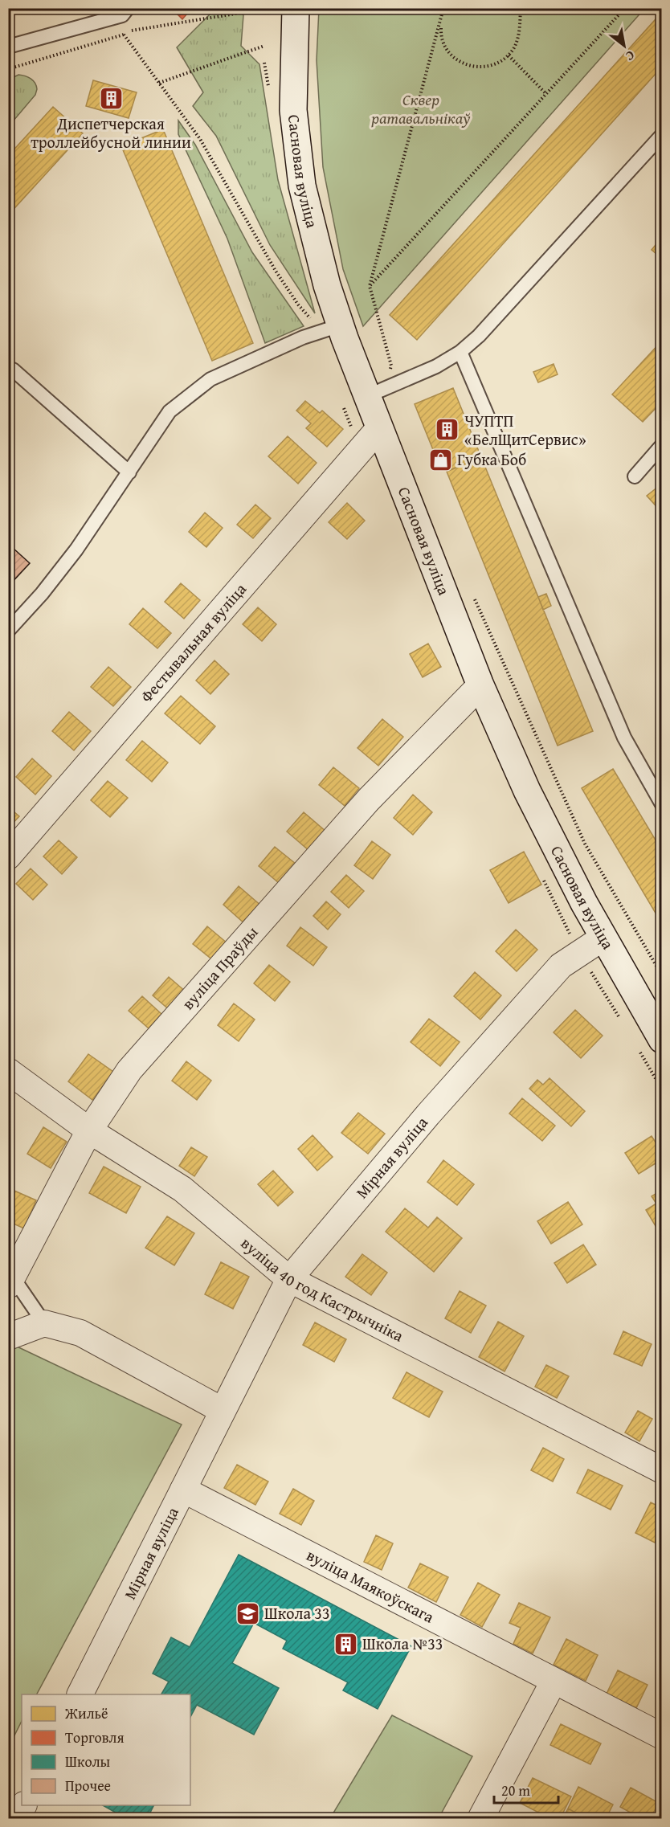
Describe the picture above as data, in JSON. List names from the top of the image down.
{
  "streets": {
    "main road": ["Сасновая вуліца"],
    "street": [
      "Фестывальная вуліца",
      "вуліца Праўды",
      "Мірная вуліца",
      "вуліца 40 год Кастрычніка",
      "вуліца Маякоўскага"
    ]
  },
  "crossings": [
    ["Сасновая вуліца", "Фестывальная вуліца"],
    ["Сасновая вуліца", "вуліца Праўды"],
    ["Сасновая вуліца", "Мірная вуліца"],
    ["вуліца Праўды", "вуліца 40 год Кастрычніка"],
    ["Мірная вуліца", "вуліца 40 год Кастрычніка"],
    ["Мірная вуліца", "вуліца Маякоўскага"]
  ],
  "parks": ["Сквер ратавальнікаў"],
  "places": {
    "building": ["Диспетчерская троллейбусной линии", "ЧУПТП «БелЩитСервис»", "Школа №33"],
    "shop": ["Губка Боб"],
    "school or university": ["Школа 33"]
  },
  "legend": [
    "Жильё",
    "Торговля",
    "Школы",
    "Прочее"
  ],
  "scale_bar": "20 m",
  "north": "bottom right"
}
